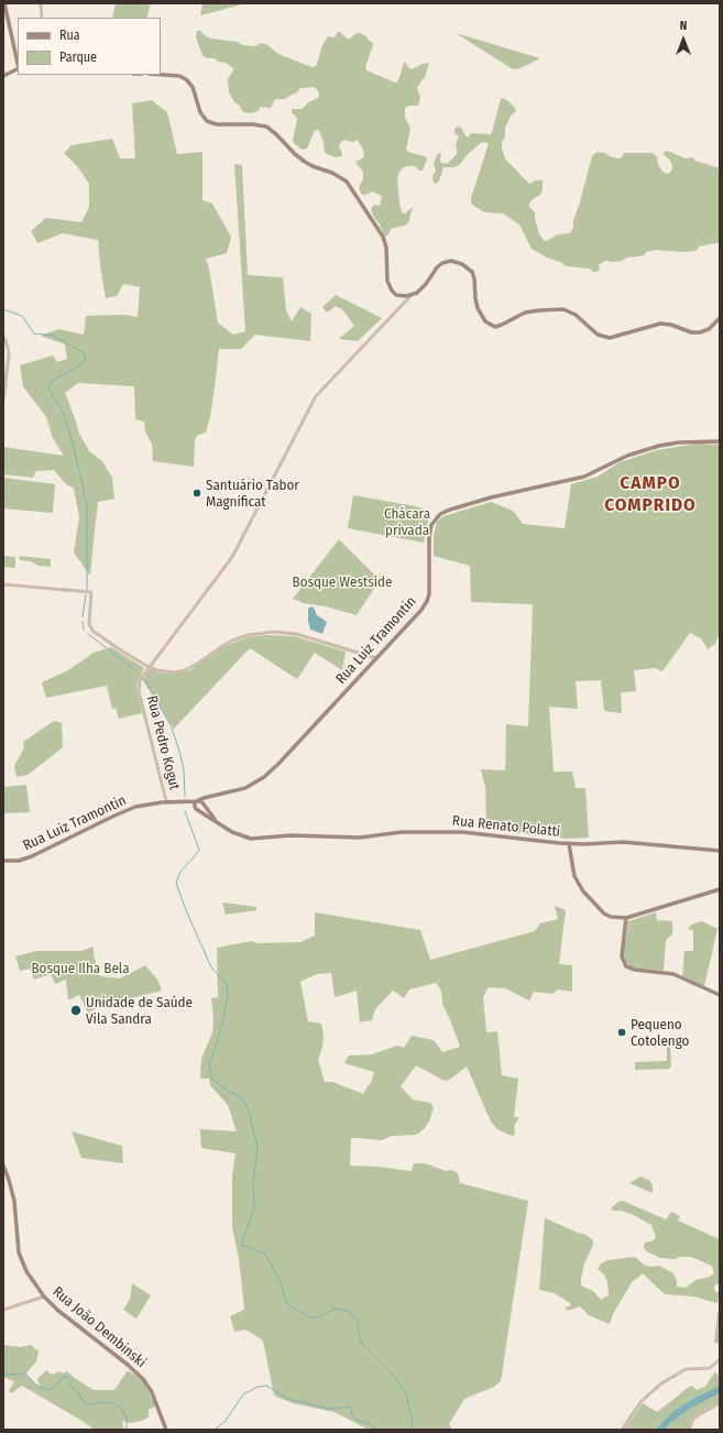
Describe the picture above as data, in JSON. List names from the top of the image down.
{
  "streets": {
    "main road": ["Rua Luiz Tramontin", "Rua Renato Polatti", "Rua João Dembinski"],
    "street": ["Rua Pedro Kogut"]
  },
  "crossings": [
    ["Rua Luiz Tramontin", "Rua Pedro Kogut"],
    ["Rua Luiz Tramontin", "Rua Renato Polatti"]
  ],
  "districts": ["CAMPO COMPRIDO"],
  "parks": ["Chácara privada", "Bosque Westside", "Bosque Ilha Bela"],
  "places": ["Santuário Tabor Magnificat", "Unidade de Saúde Vila Sandra", "Pequeno Cotolengo"],
  "legend": ["Rua", "Parque"],
  "north": "top"
}
